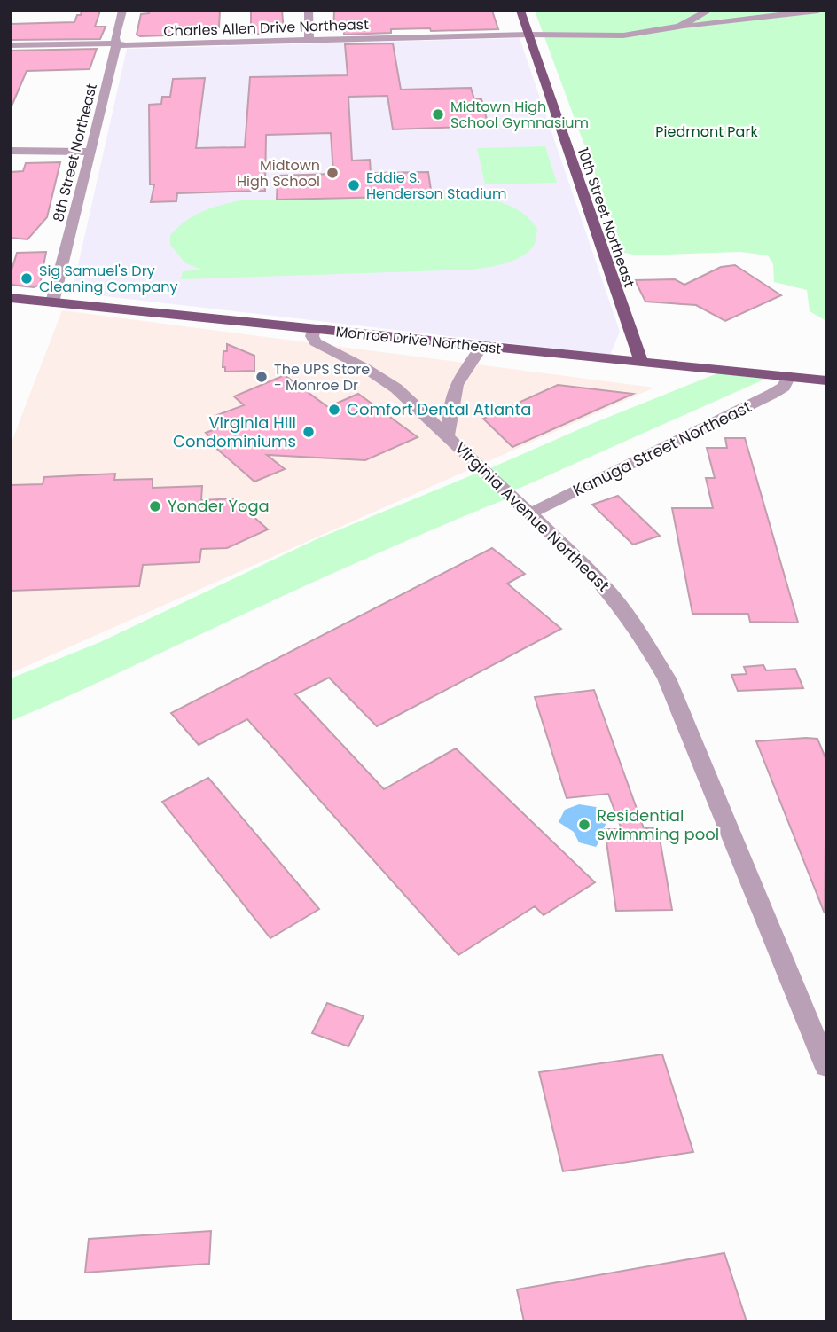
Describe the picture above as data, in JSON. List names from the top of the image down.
{
  "streets": {
    "main road": ["10th Street Northeast", "Monroe Drive Northeast"],
    "street": [
      "Charles Allen Drive Northeast",
      "8th Street Northeast",
      "Kanuga Street Northeast",
      "Virginia Avenue Northeast"
    ]
  },
  "crossings": [
    ["Charles Allen Drive Northeast", "8th Street Northeast"],
    ["Charles Allen Drive Northeast", "10th Street Northeast"],
    ["8th Street Northeast", "Monroe Drive Northeast"],
    ["10th Street Northeast", "Monroe Drive Northeast"],
    ["Monroe Drive Northeast", "Kanuga Street Northeast"],
    ["Monroe Drive Northeast", "Virginia Avenue Northeast"],
    ["Kanuga Street Northeast", "Virginia Avenue Northeast"]
  ],
  "parks": ["Piedmont Park"],
  "places": [
    "Midtown High School Gymnasium",
    "Midtown High School",
    "Eddie S. Henderson Stadium",
    "Sig Samuel's Dry Cleaning Company",
    "The UPS Store - Monroe Dr",
    "Comfort Dental Atlanta",
    "Virginia Hill Condominiums",
    "Yonder Yoga",
    "Residential swimming pool"
  ]
}
